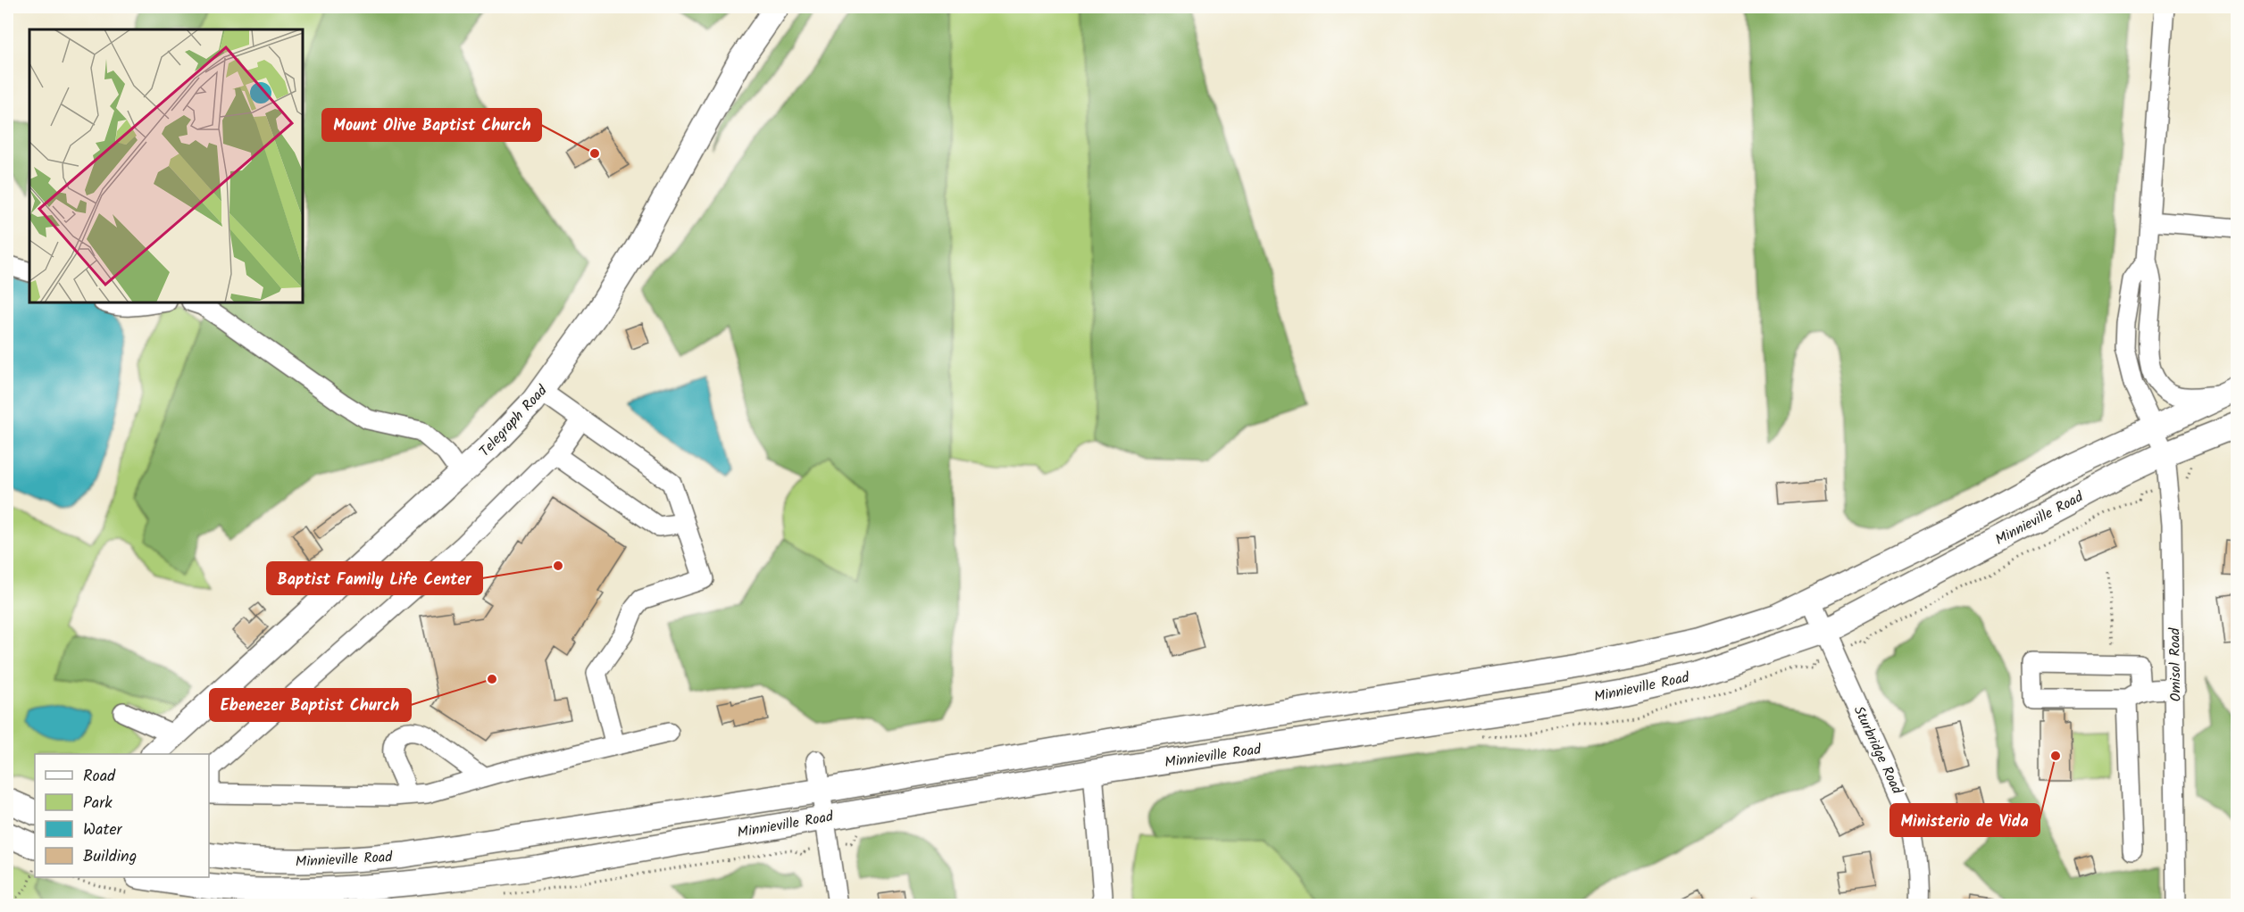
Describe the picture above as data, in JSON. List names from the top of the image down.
{
  "streets": {
    "main road": ["Telegraph Road", "Minnieville Road"],
    "street": ["Omisol Road", "Sturbridge Road"]
  },
  "crossings": [
    ["Minnieville Road", "Omisol Road"],
    ["Minnieville Road", "Sturbridge Road"]
  ],
  "places": [
    "Mount Olive Baptist Church",
    "Baptist Family Life Center",
    "Ebenezer Baptist Church",
    "Ministerio de Vida"
  ],
  "legend": [
    "Road",
    "Park",
    "Water",
    "Building"
  ]
}
